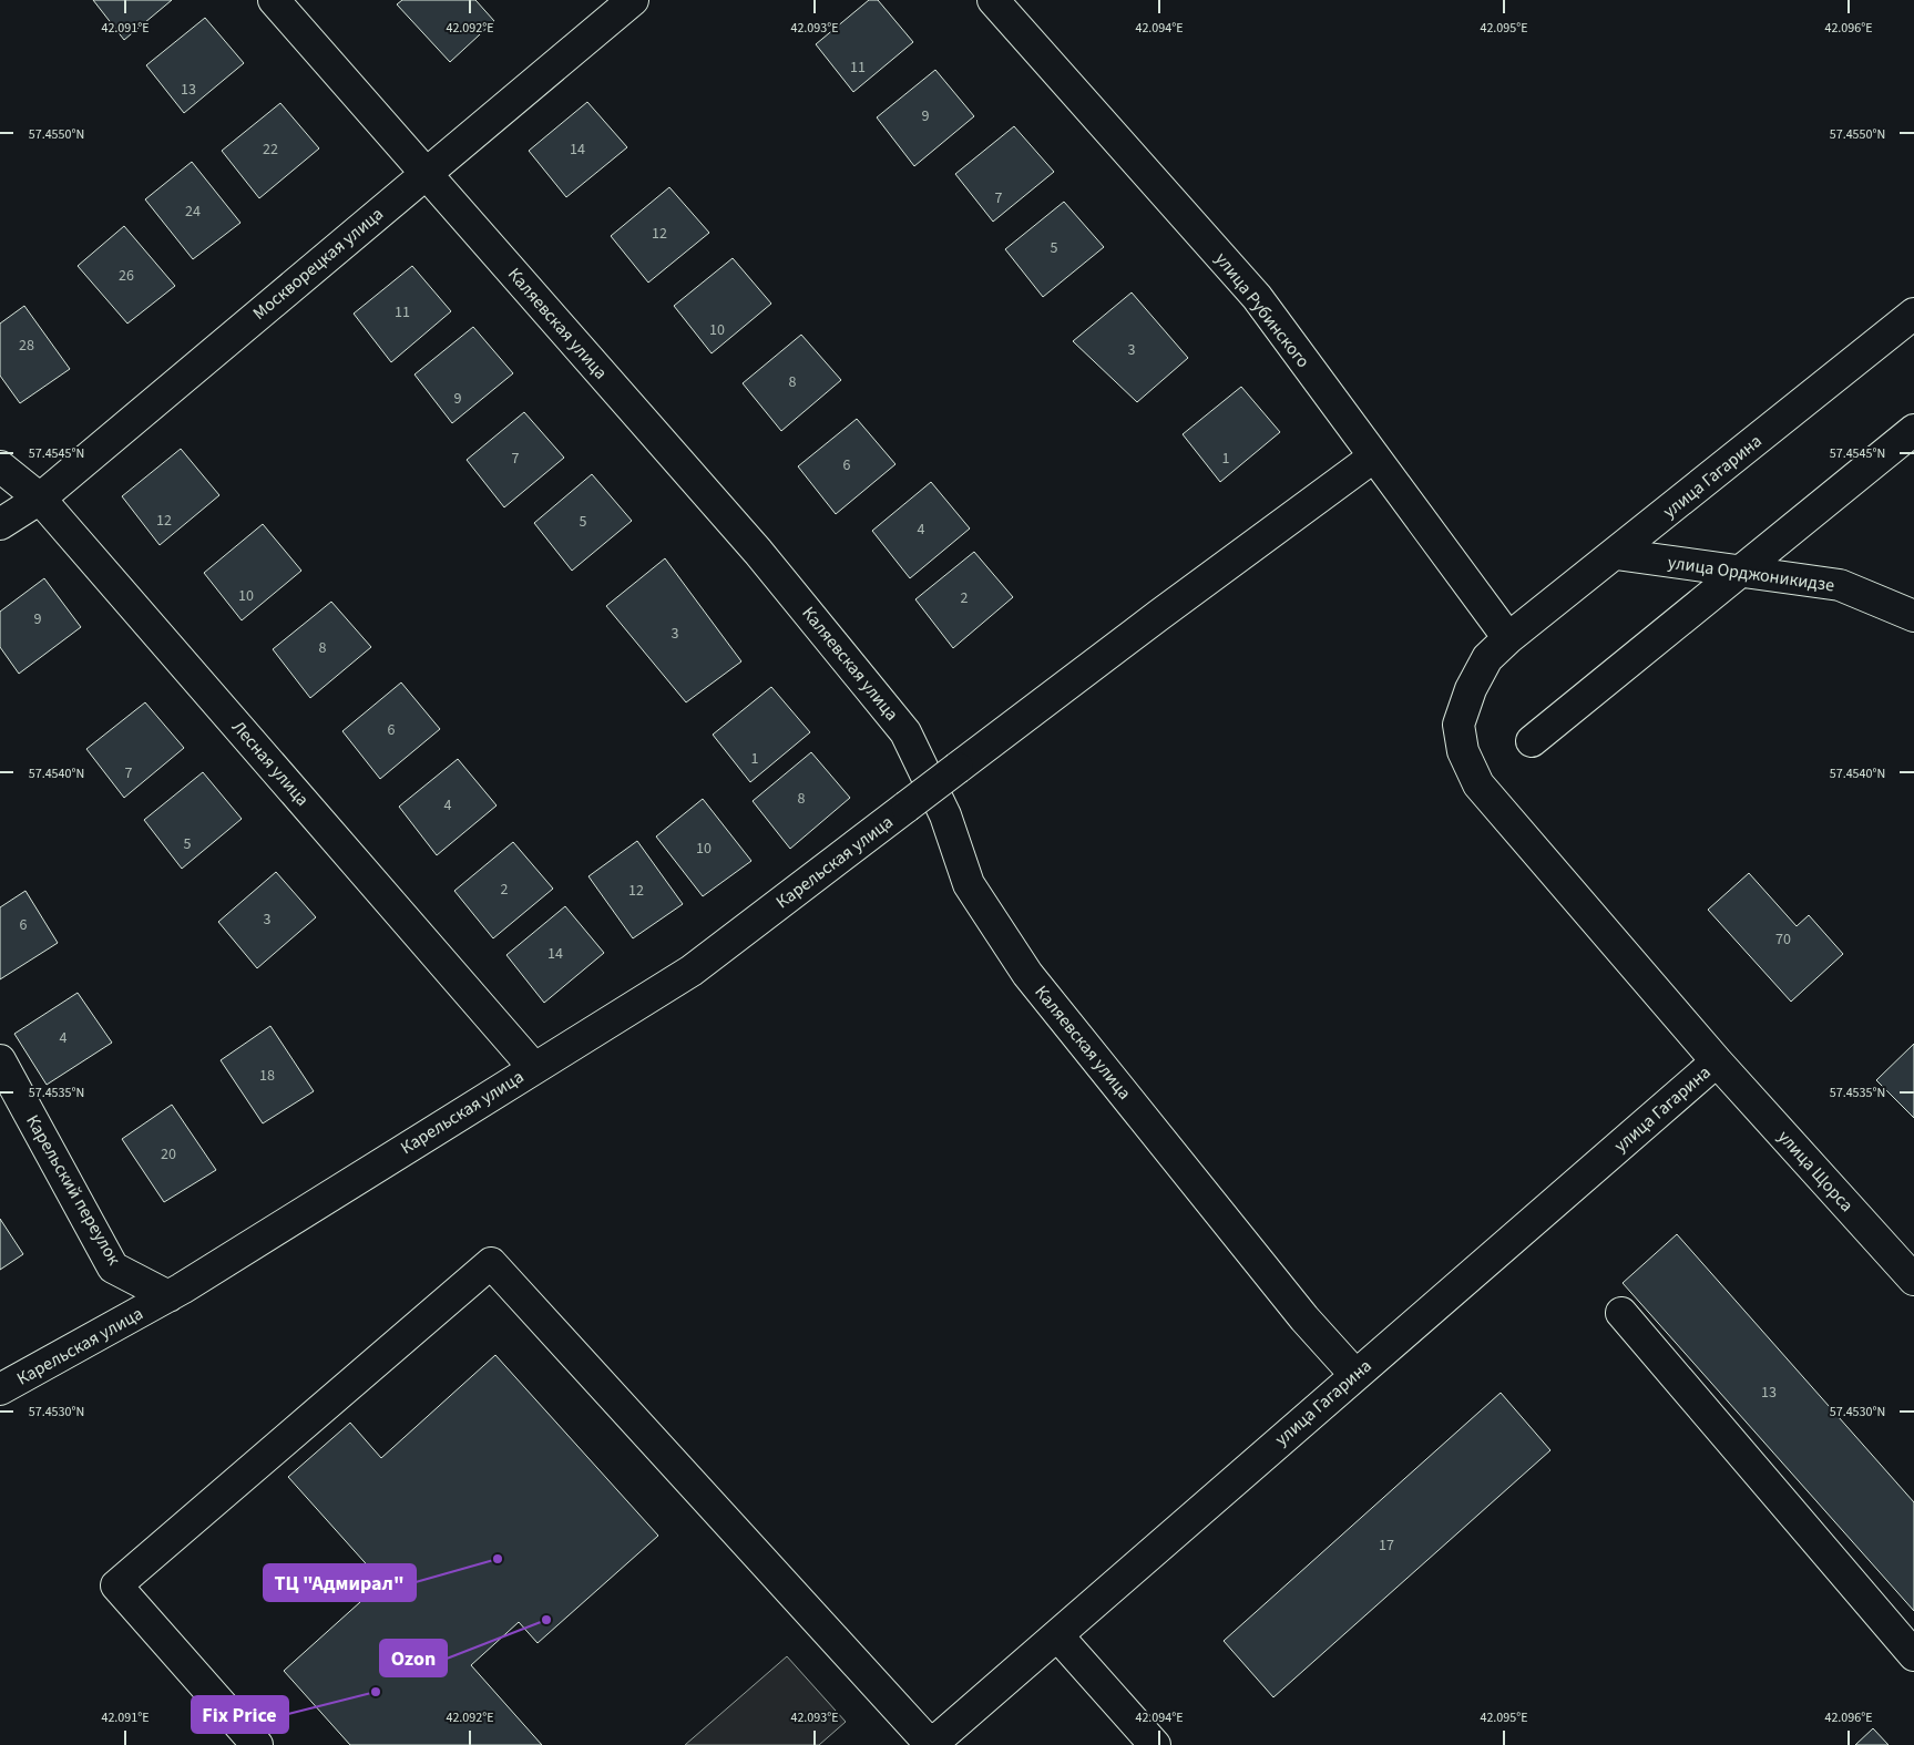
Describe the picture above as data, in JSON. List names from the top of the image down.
{
  "streets": {
    "street": [
      "Москворецкая улица",
      "улица Рубинского",
      "Каляевская улица",
      "улица Гагарина",
      "улица Орджоникидзе",
      "Лесная улица",
      "Карельская улица",
      "улица Щорса",
      "Карельский переулок"
    ]
  },
  "crossings": [
    ["Москворецкая улица", "Каляевская улица"],
    ["Москворецкая улица", "Лесная улица"],
    ["улица Рубинского", "улица Гагарина"],
    ["улица Рубинского", "Карельская улица"],
    ["улица Рубинского", "улица Щорса"],
    ["Каляевская улица", "улица Гагарина"],
    ["улица Гагарина", "улица Орджоникидзе"],
    ["улица Гагарина", "улица Щорса"],
    ["Лесная улица", "Карельская улица"],
    ["Карельская улица", "Карельский переулок"]
  ],
  "places": ["ТЦ \"Адмирал\"", "Ozon", "Fix Price"],
  "house_numbers": [
    "11",
    "13",
    "9",
    "22",
    "14",
    "7",
    "24",
    "12",
    "5",
    "26",
    "11",
    "10",
    "28",
    "3",
    "8",
    "9",
    "7",
    "1",
    "6",
    "12",
    "5",
    "4",
    "10",
    "2",
    "9",
    "3",
    "8",
    "6",
    "1",
    "7",
    "8",
    "4",
    "5",
    "10",
    "2",
    "12",
    "3",
    "6",
    "70",
    "14",
    "4",
    "18",
    "20",
    "13",
    "17"
  ],
  "coordinates": [
    "42.091°E",
    "42.092°E",
    "42.093°E",
    "42.094°E",
    "42.095°E",
    "42.096°E",
    "57.4550°N",
    "57.4545°N",
    "57.4540°N",
    "57.4535°N",
    "57.4530°N"
  ]
}
